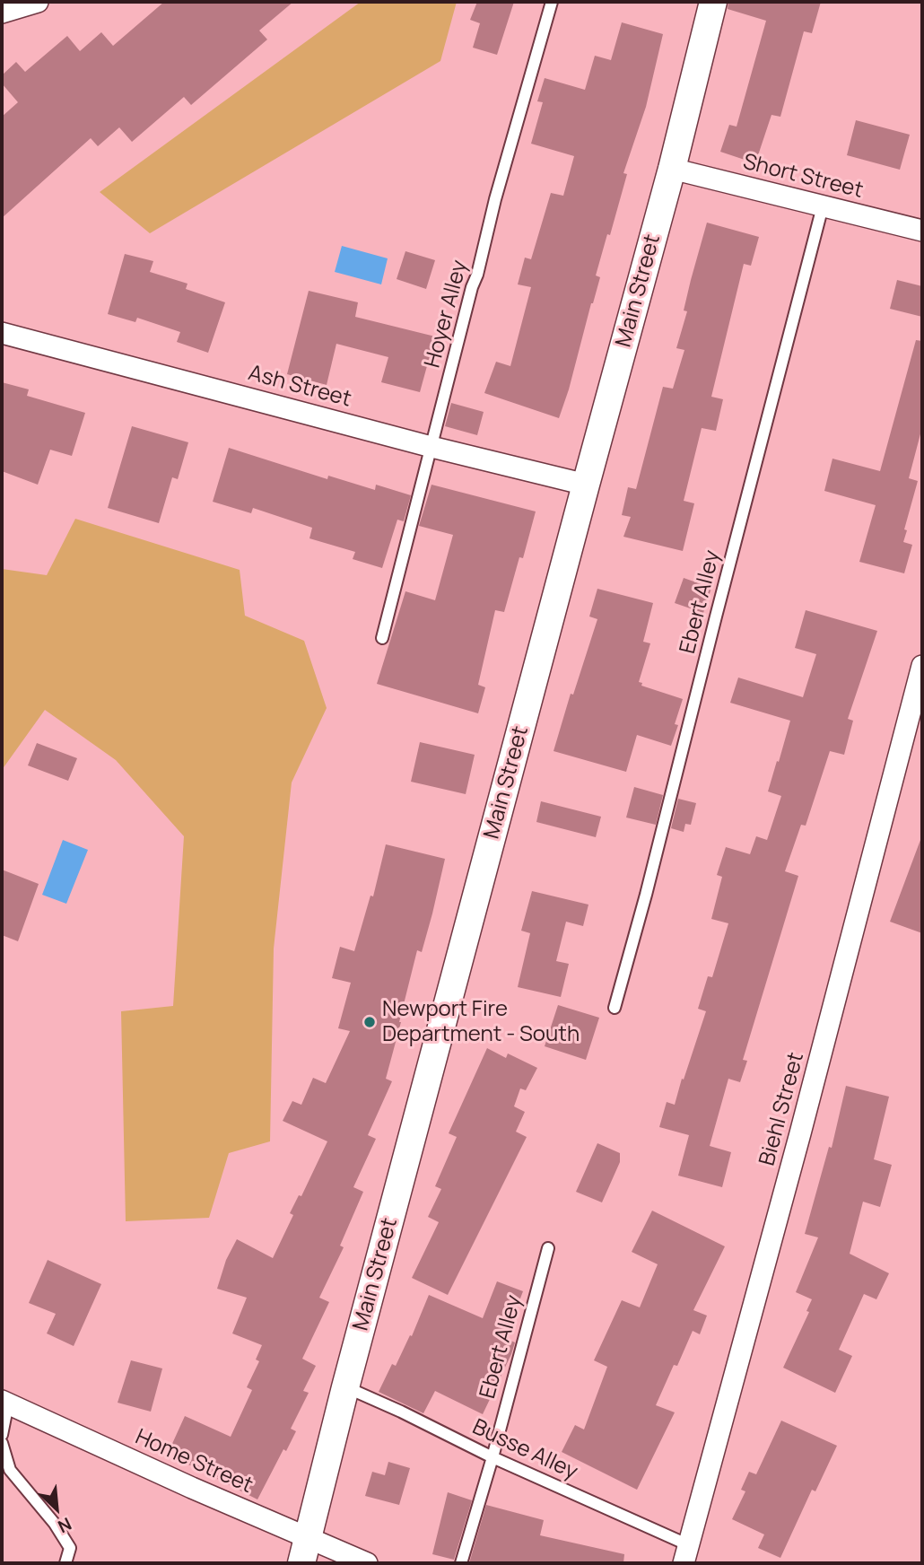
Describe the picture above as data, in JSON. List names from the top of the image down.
{
  "streets": {
    "street": [
      "Short Street",
      "Main Street",
      "Ash Street",
      "Biehl Street",
      "Home Street"
    ],
    "lane": ["Hoyer Alley", "Ebert Alley", "Busse Alley"]
  },
  "crossings": [
    ["Short Street", "Main Street"],
    ["Short Street", "Ebert Alley"],
    ["Main Street", "Ash Street"],
    ["Main Street", "Busse Alley"],
    ["Main Street", "Home Street"],
    ["Hoyer Alley", "Ash Street"],
    ["Ebert Alley", "Busse Alley"],
    ["Biehl Street", "Busse Alley"]
  ],
  "places": ["Newport Fire Department - South"],
  "north": "bottom right"
}
